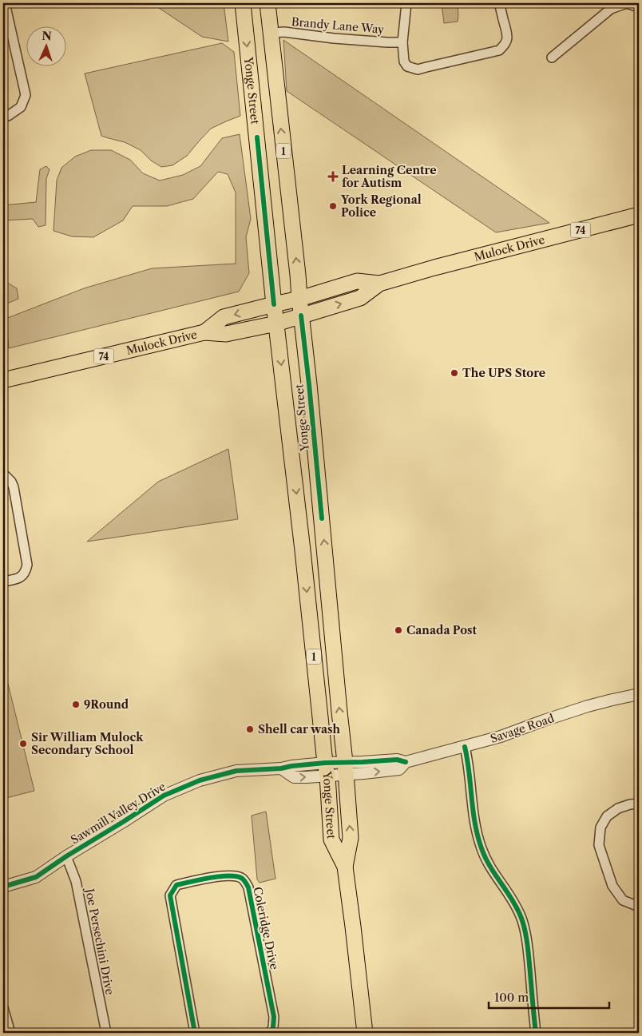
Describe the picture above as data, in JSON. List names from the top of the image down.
{
  "streets": {
    "main road": [
      "Yonge Street",
      "1",
      "74",
      "Mulock Drive"
    ],
    "street": [
      "Brandy Lane Way",
      "Savage Road",
      "Sawmill Valley Drive",
      "Coleridge Drive",
      "Joe Persechini Drive"
    ]
  },
  "crossings": [
    ["Brandy Lane Way", "Yonge Street"],
    ["Yonge Street", "Mulock Drive"],
    ["Yonge Street", "Savage Road"],
    ["Yonge Street", "Sawmill Valley Drive"],
    ["Savage Road", "Sawmill Valley Drive"],
    ["Sawmill Valley Drive", "Joe Persechini Drive"]
  ],
  "places": {
    "health": ["Learning Centre for Autism"],
    "other": [
      "York Regional Police",
      "The UPS Store",
      "Canada Post",
      "9Round",
      "Shell car wash",
      "Sir William Mulock Secondary School"
    ]
  },
  "scale_bar": "100 m",
  "north": "top"
}
